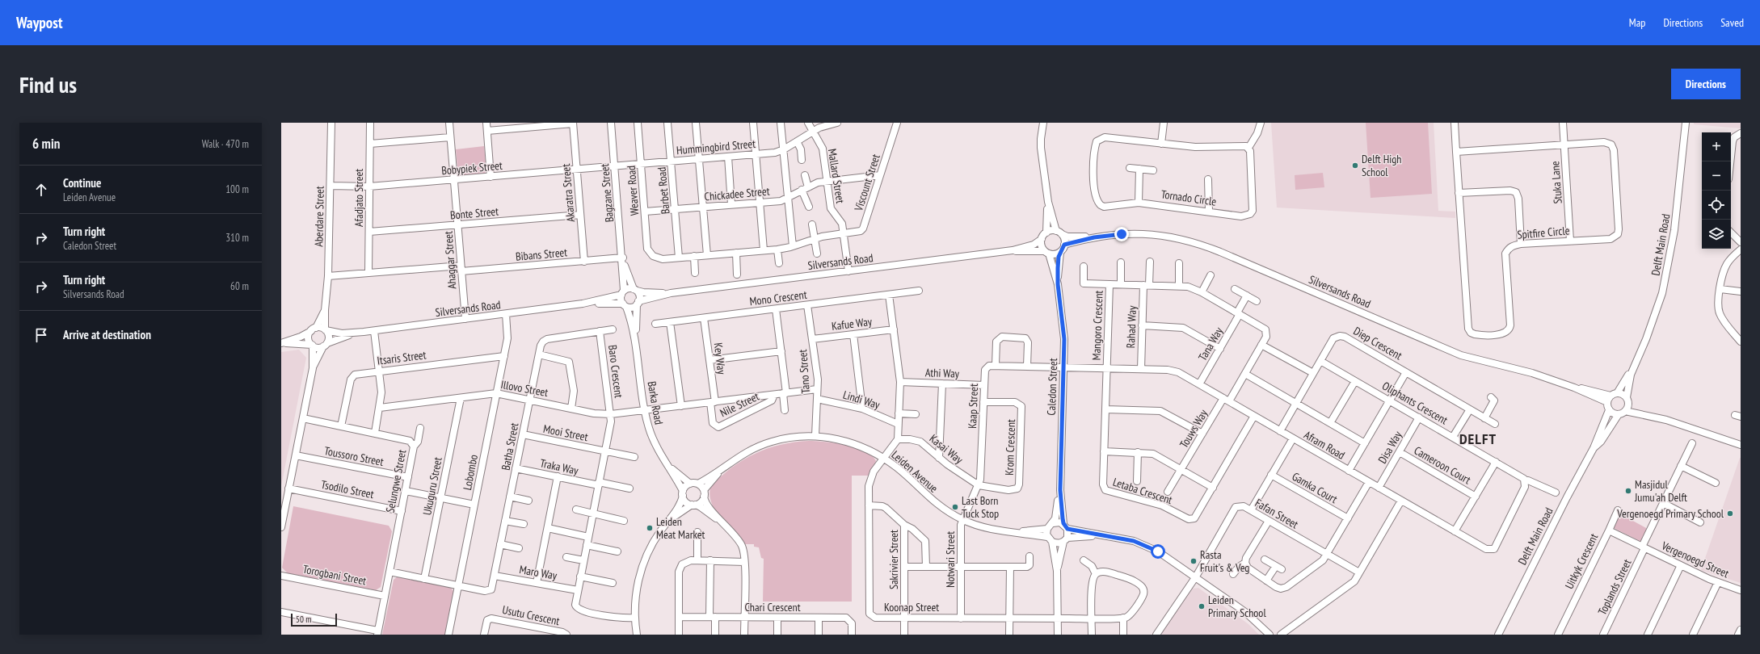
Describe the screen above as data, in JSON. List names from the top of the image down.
{
  "streets": {
    "street": [
      "Hummingbird Street",
      "Bobypiek Street",
      "Mallard Street",
      "Viscount Street",
      "Stuka Lane",
      "Weaver Road",
      "Barbet Road",
      "Akaratra Street",
      "Bagzane Street",
      "Chickadee Street",
      "Afadjato Street",
      "Tornado Circle",
      "Bonte Street",
      "Aberdare Street",
      "Spitfire Circle",
      "Delft Main Road",
      "Bibans Street",
      "Ahaggar Street",
      "Silversands Road",
      "Mono Crescent",
      "Kafue Way",
      "Mangoro Crescent",
      "Rahad Way",
      "Diep Crescent",
      "Tana Way",
      "Itsaris Street",
      "Key Way",
      "Baro Crescent",
      "Tano Street",
      "Athi Way",
      "Caledon Street",
      "Illovo Street",
      "Lindi Way",
      "Barka Road",
      "Oliphants Crescent",
      "Nile Street",
      "Kaap Street",
      "Touws Way",
      "Mooi Street",
      "Afram Road",
      "Batha Street",
      "Krom Crescent",
      "Disa Way",
      "Kasai Way",
      "Toussoro Street",
      "Cameroon Court",
      "Traka Way",
      "Leiden Avenue",
      "Lobombo",
      "Selungwe Street",
      "Ukuguru Street",
      "Gamka Court",
      "Tsodilo Street",
      "Letaba Crescent",
      "Fafan Street",
      "Sakrivier Street",
      "Notwari Street",
      "Vergenoegd Street",
      "Uitkyk Crescent",
      "Maro Way",
      "Torogbani Street",
      "Toplands Street",
      "Chari Crescent",
      "Koonap Street",
      "Usutu Crescent"
    ]
  },
  "crossings": [
    ["Hummingbird Street", "Bobypiek Street"],
    ["Hummingbird Street", "Mallard Street"],
    ["Hummingbird Street", "Weaver Road"],
    ["Hummingbird Street", "Barbet Road"],
    ["Hummingbird Street", "Bagzane Street"],
    ["Bobypiek Street", "Akaratra Street"],
    ["Bobypiek Street", "Bagzane Street"],
    ["Bobypiek Street", "Afadjato Street"],
    ["Bobypiek Street", "Aberdare Street"],
    ["Bobypiek Street", "Ahaggar Street"],
    ["Mallard Street", "Viscount Street"],
    ["Mallard Street", "Chickadee Street"],
    ["Mallard Street", "Silversands Road"],
    ["Viscount Street", "Chickadee Street"],
    ["Stuka Lane", "Spitfire Circle"],
    ["Weaver Road", "Barbet Road"],
    ["Weaver Road", "Chickadee Street"],
    ["Barbet Road", "Chickadee Street"],
    ["Akaratra Street", "Bonte Street"],
    ["Akaratra Street", "Bibans Street"],
    ["Bagzane Street", "Bibans Street"],
    ["Bagzane Street", "Silversands Road"],
    ["Bagzane Street", "Barka Road"],
    ["Afadjato Street", "Bonte Street"],
    ["Afadjato Street", "Bibans Street"],
    ["Bonte Street", "Ahaggar Street"],
    ["Aberdare Street", "Bibans Street"],
    ["Aberdare Street", "Silversands Road"],
    ["Delft Main Road", "Silversands Road"],
    ["Bibans Street", "Ahaggar Street"],
    ["Ahaggar Street", "Silversands Road"],
    ["Silversands Road", "Caledon Street"],
    ["Silversands Road", "Barka Road"],
    ["Silversands Road", "Lobombo"],
    ["Mono Crescent", "Key Way"],
    ["Mono Crescent", "Tano Street"],
    ["Kafue Way", "Tano Street"],
    ["Mangoro Crescent", "Rahad Way"],
    ["Mangoro Crescent", "Tana Way"],
    ["Mangoro Crescent", "Touws Way"],
    ["Mangoro Crescent", "Afram Road"],
    ["Mangoro Crescent", "Letaba Crescent"],
    ["Rahad Way", "Afram Road"],
    ["Diep Crescent", "Oliphants Crescent"],
    ["Diep Crescent", "Afram Road"],
    ["Tana Way", "Afram Road"],
    ["Itsaris Street", "Lobombo"],
    ["Itsaris Street", "Selungwe Street"],
    ["Key Way", "Nile Street"],
    ["Baro Crescent", "Illovo Street"],
    ["Baro Crescent", "Mooi Street"],
    ["Baro Crescent", "Batha Street"],
    ["Baro Crescent", "Traka Way"],
    ["Baro Crescent", "Maro Way"],
    ["Tano Street", "Lindi Way"],
    ["Tano Street", "Nile Street"],
    ["Tano Street", "Leiden Avenue"],
    ["Athi Way", "Kaap Street"],
    ["Caledon Street", "Afram Road"],
    ["Caledon Street", "Leiden Avenue"],
    ["Illovo Street", "Barka Road"],
    ["Illovo Street", "Nile Street"],
    ["Illovo Street", "Batha Street"],
    ["Illovo Street", "Lobombo"],
    ["Illovo Street", "Ukuguru Street"],
    ["Barka Road", "Nile Street"],
    ["Barka Road", "Leiden Avenue"],
    ["Oliphants Crescent", "Disa Way"],
    ["Kaap Street", "Krom Crescent"],
    ["Kaap Street", "Kasai Way"],
    ["Kaap Street", "Leiden Avenue"],
    ["Kaap Street", "Notwari Street"],
    ["Touws Way", "Afram Road"],
    ["Mooi Street", "Batha Street"],
    ["Afram Road", "Disa Way"],
    ["Afram Road", "Letaba Crescent"],
    ["Batha Street", "Traka Way"],
    ["Batha Street", "Lobombo"],
    ["Batha Street", "Maro Way"],
    ["Krom Crescent", "Kasai Way"],
    ["Disa Way", "Cameroon Court"],
    ["Toussoro Street", "Selungwe Street"],
    ["Leiden Avenue", "Notwari Street"],
    ["Leiden Avenue", "Koonap Street"],
    ["Selungwe Street", "Tsodilo Street"],
    ["Selungwe Street", "Torogbani Street"],
    ["Sakrivier Street", "Koonap Street"],
    ["Notwari Street", "Koonap Street"],
    ["Vergenoegd Street", "Uitkyk Crescent"],
    ["Vergenoegd Street", "Toplands Street"],
    ["Uitkyk Crescent", "Toplands Street"]
  ],
  "districts": ["DELFT"],
  "places": [
    "Delft High School",
    "Masjidul Jumu'ah Delft",
    "Last Born Tuck Stop",
    "Vergenoegd Primary School",
    "Leiden Meat Market",
    "Rasta Fruit's & Veg",
    "Leiden Primary School"
  ],
  "scale_bar": "50 m",
  "page": {
    "header": "Waypost",
    "nav": ["Map", "Directions", "Saved"],
    "buttons": "Directions",
    "title": "Find us",
    "heading": ["6 min", "Walk · 470 m"],
    "map_buttons": ["+", "−"],
    "list": [
      ["Continue", "Leiden Avenue", "100 m"],
      ["Turn right", "Caledon Street", "310 m"],
      ["Turn right", "Silversands Road", "60 m"],
      "Arrive at destination"
    ],
    "scale": "50 m"
  }
}
